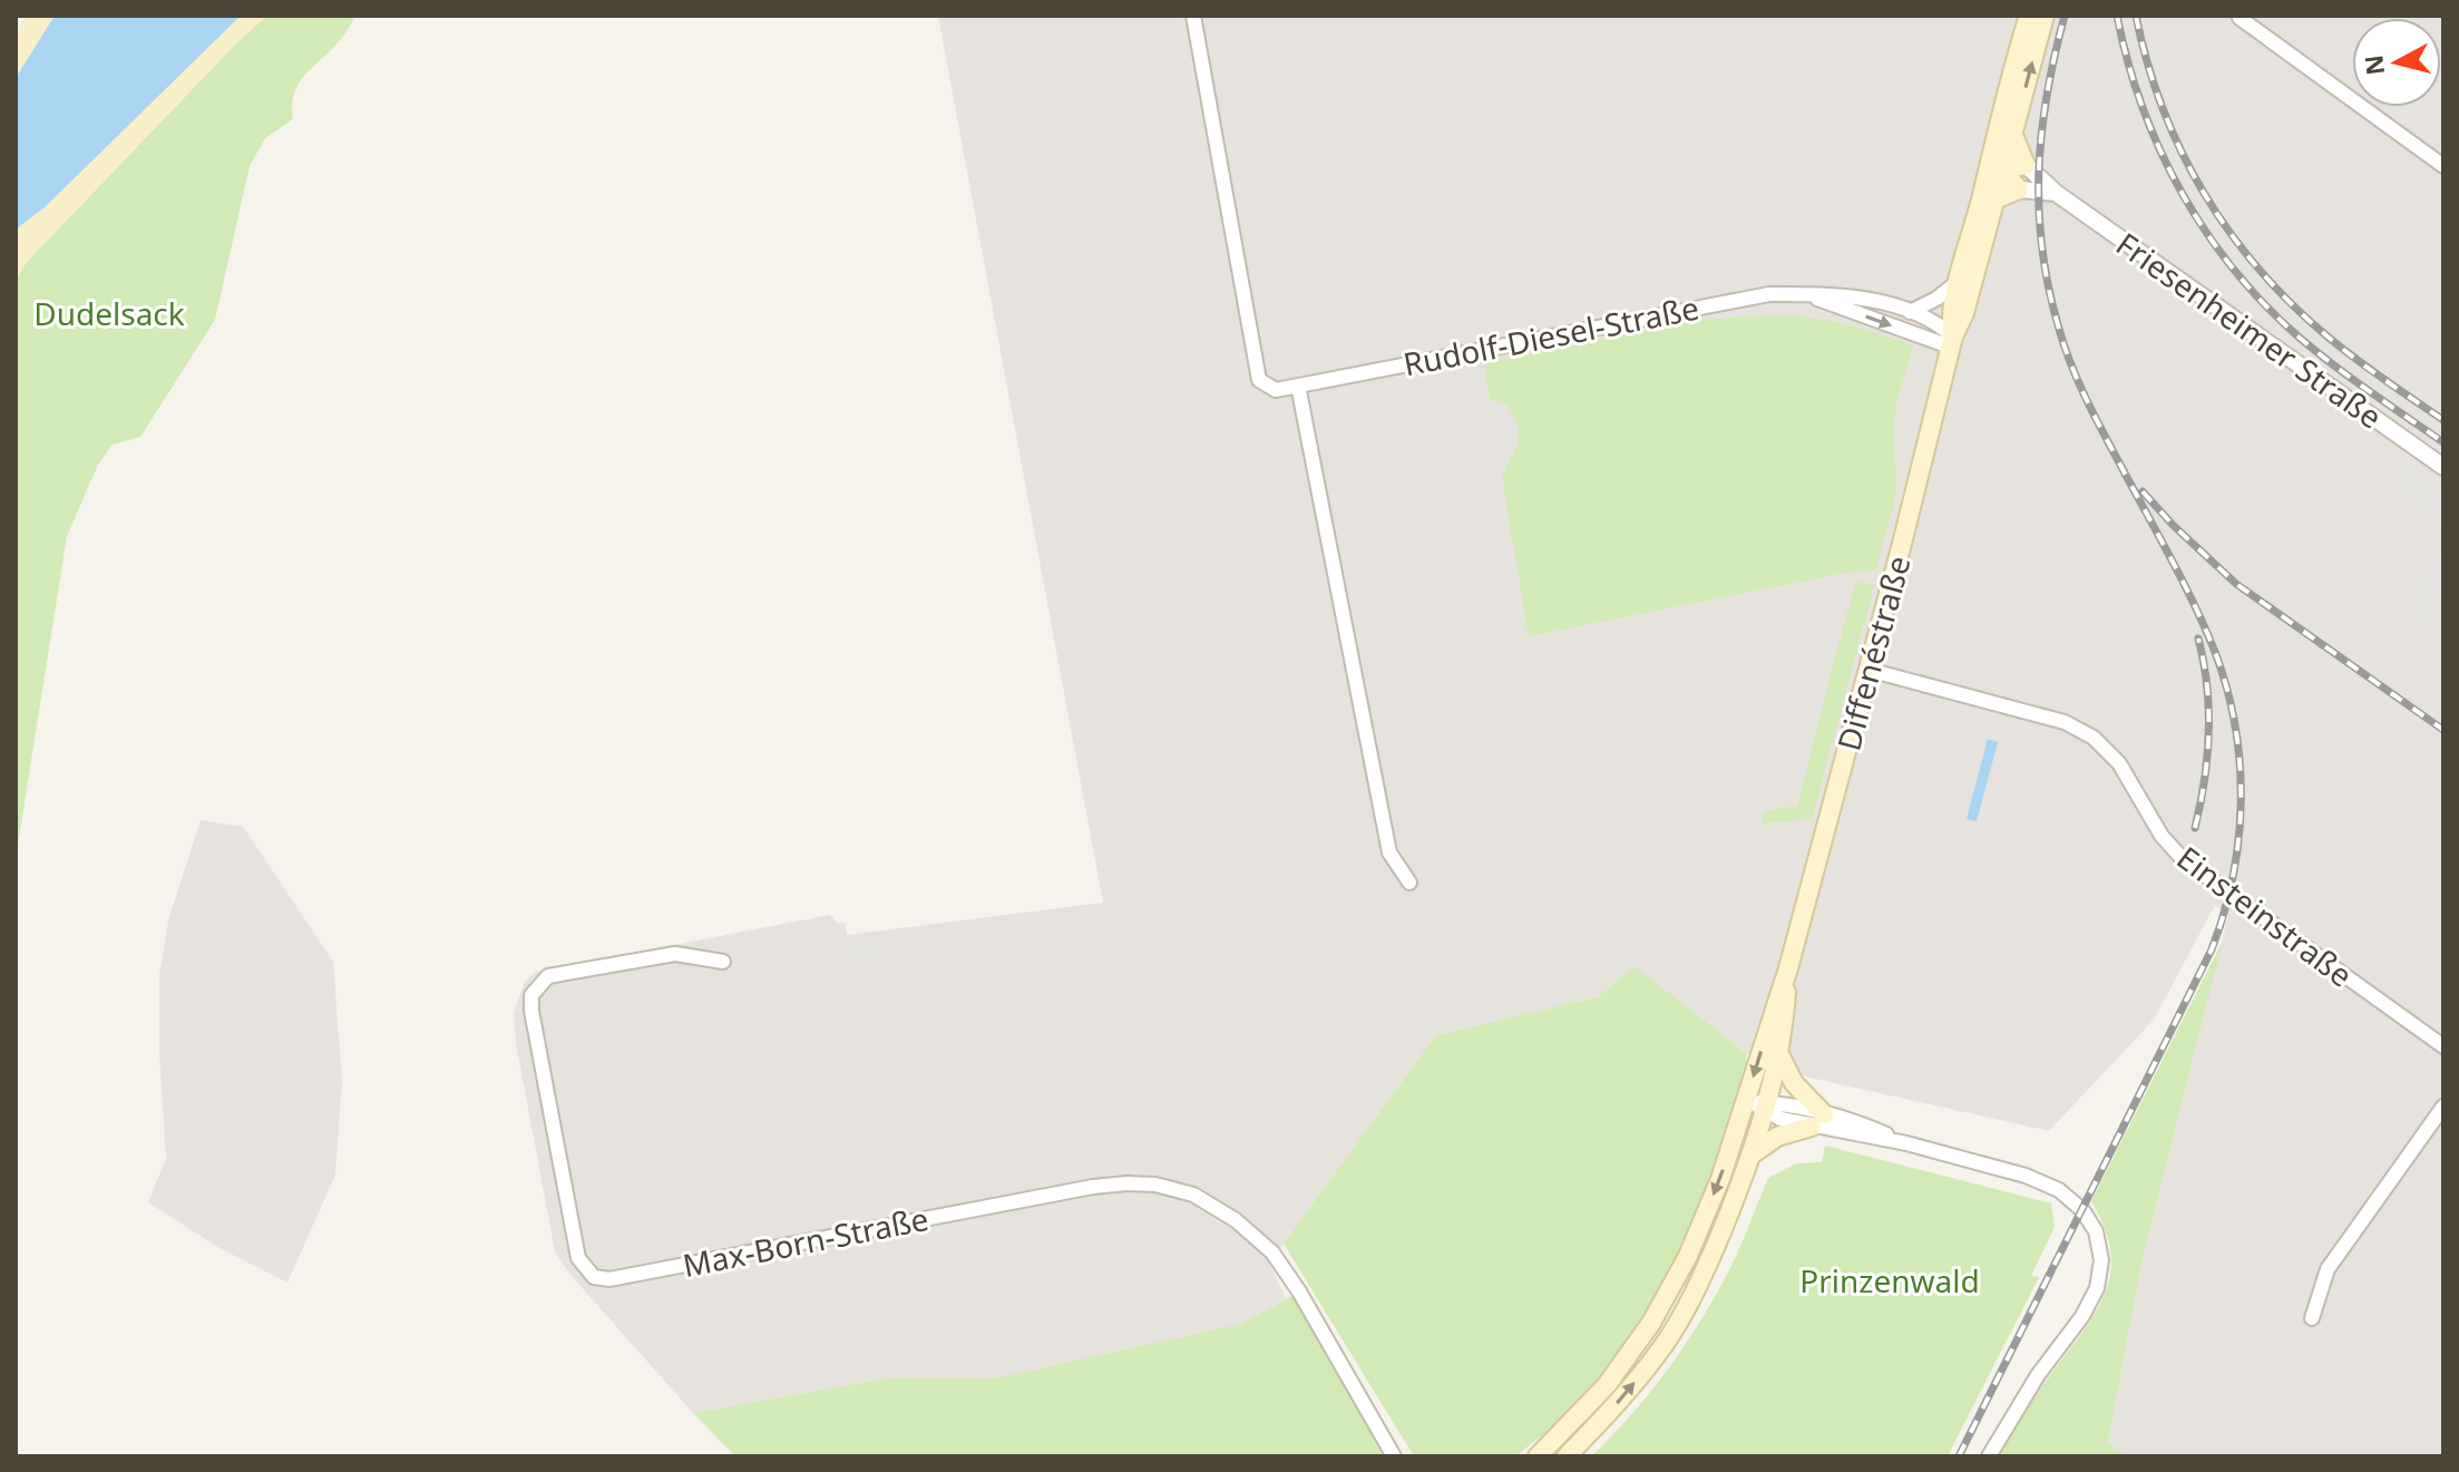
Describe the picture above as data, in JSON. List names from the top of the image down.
{
  "streets": {
    "main road": ["Diffenéstraße"],
    "street": [
      "Friesenheimer Straße",
      "Rudolf-Diesel-Straße",
      "Einsteinstraße",
      "Max-Born-Straße"
    ]
  },
  "crossings": [
    ["Rudolf-Diesel-Straße", "Diffenéstraße"],
    ["Diffenéstraße", "Einsteinstraße"]
  ],
  "parks": ["Dudelsack", "Prinzenwald"],
  "north": "left"
}
